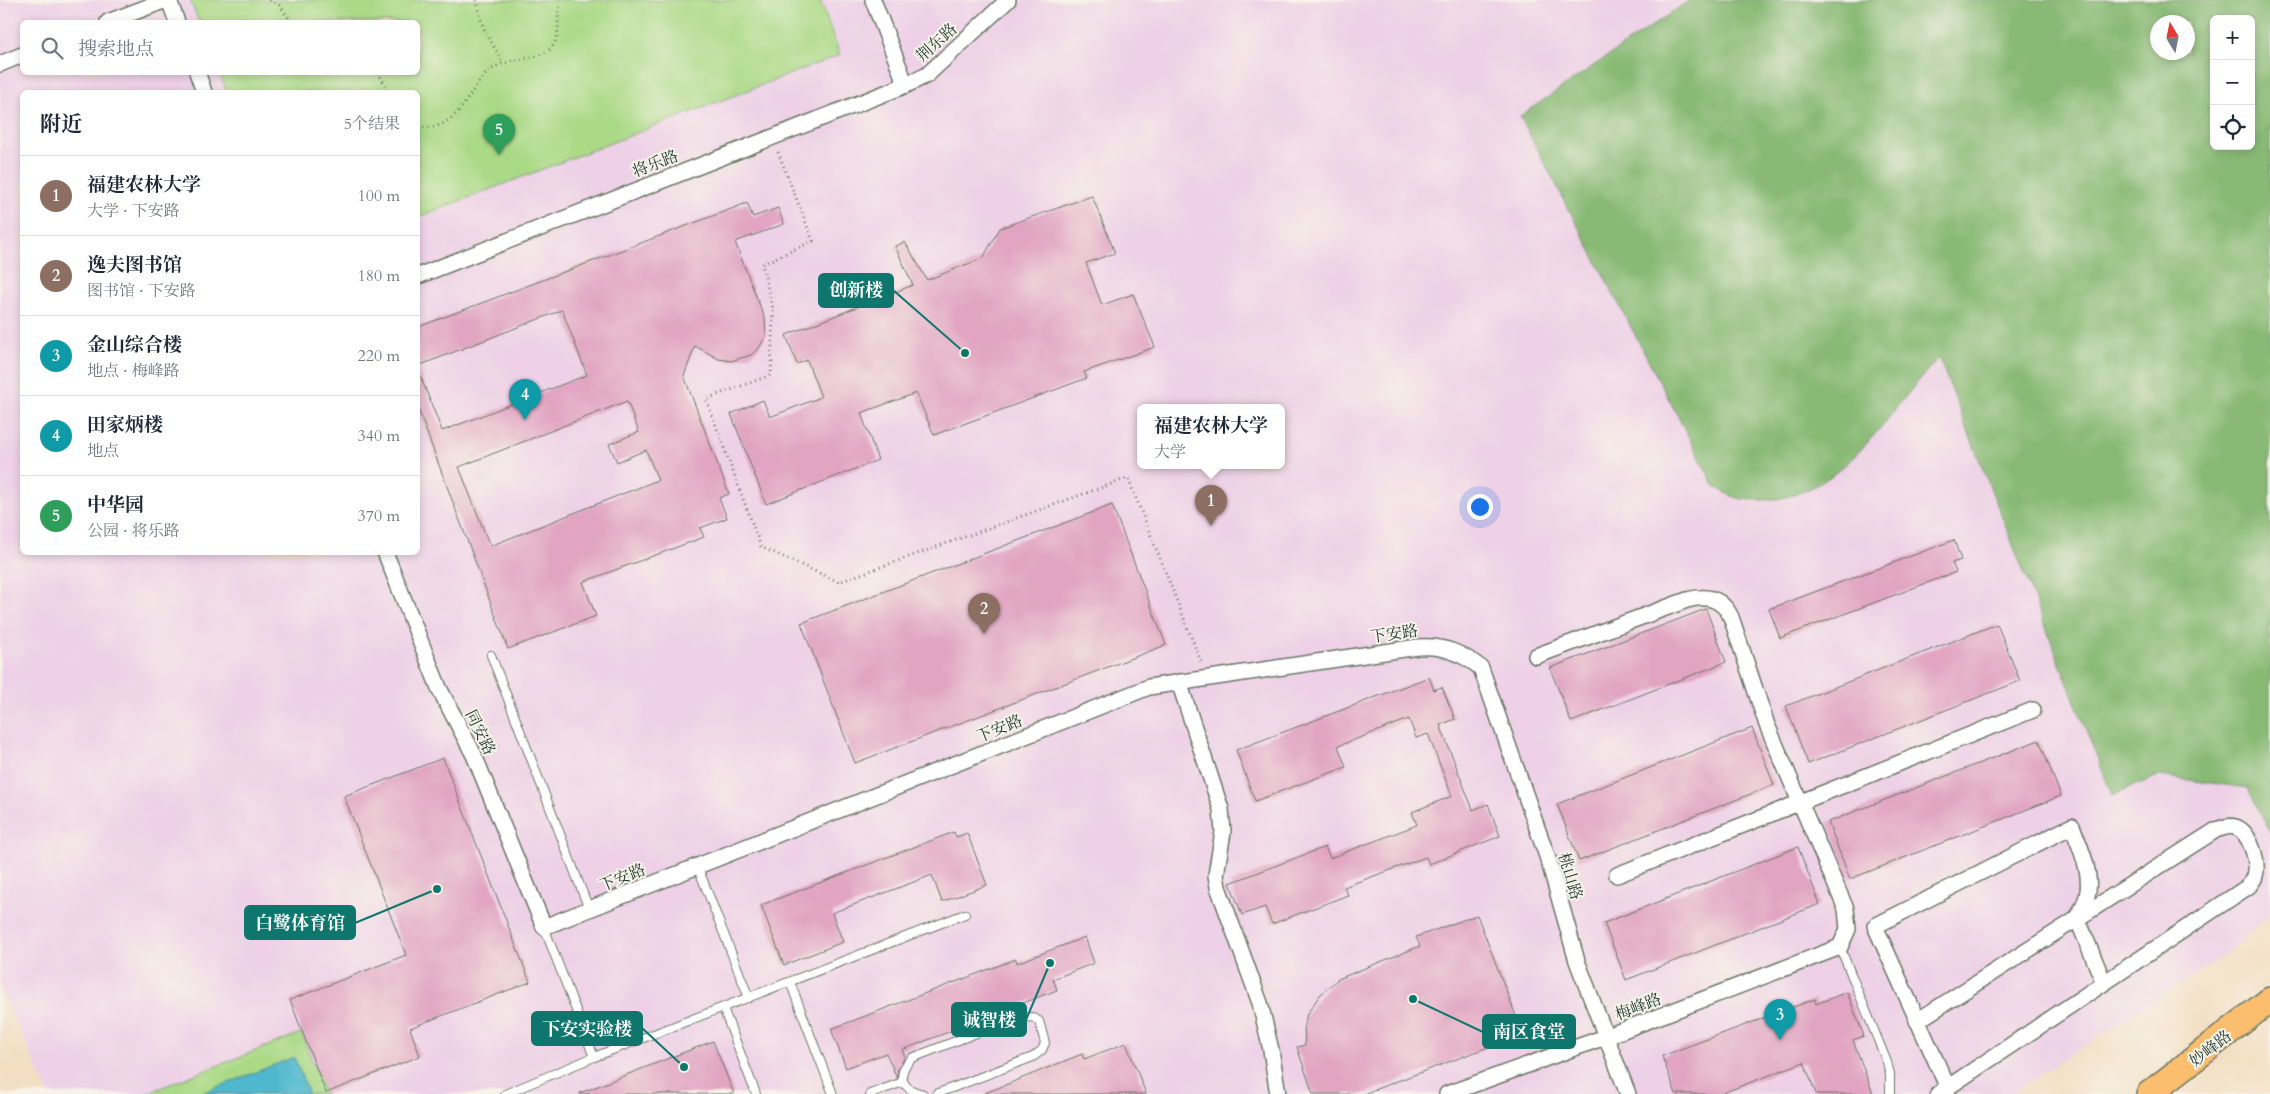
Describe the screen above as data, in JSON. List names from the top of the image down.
{
  "streets": {
    "main road": ["妙峰路"],
    "street": [
      "荆东路",
      "将乐路",
      "下安路",
      "同安路",
      "桃山路",
      "梅峰路"
    ]
  },
  "crossings": [
    ["荆东路", "将乐路"],
    ["下安路", "同安路"],
    ["下安路", "桃山路"],
    ["桃山路", "梅峰路"]
  ],
  "places": [
    "创新楼",
    "白鹭体育馆",
    "诚智楼",
    "南区食堂",
    "下安实验楼"
  ],
  "north": "top",
  "page": {
    "map_buttons": ["+", "−"],
    "search": "搜索地点",
    "heading": ["附近", "5个结果"],
    "pins": [
      "5",
      "4",
      "1",
      "2",
      "3"
    ],
    "list": [
      {
        "mark": "1",
        "name": "福建农林大学",
        "note": "大学 · 下安路",
        "value": "100 m"
      },
      {
        "mark": "2",
        "name": "逸夫图书馆",
        "note": "图书馆 · 下安路",
        "value": "180 m"
      },
      {
        "mark": "3",
        "name": "金山综合楼",
        "note": "地点 · 梅峰路",
        "value": "220 m"
      },
      {
        "mark": "4",
        "name": "田家炳楼",
        "note": "地点",
        "value": "340 m"
      },
      {
        "mark": "5",
        "name": "中华园",
        "note": "公园 · 将乐路",
        "value": "370 m"
      }
    ],
    "popup": ["福建农林大学", "大学"]
  }
}
